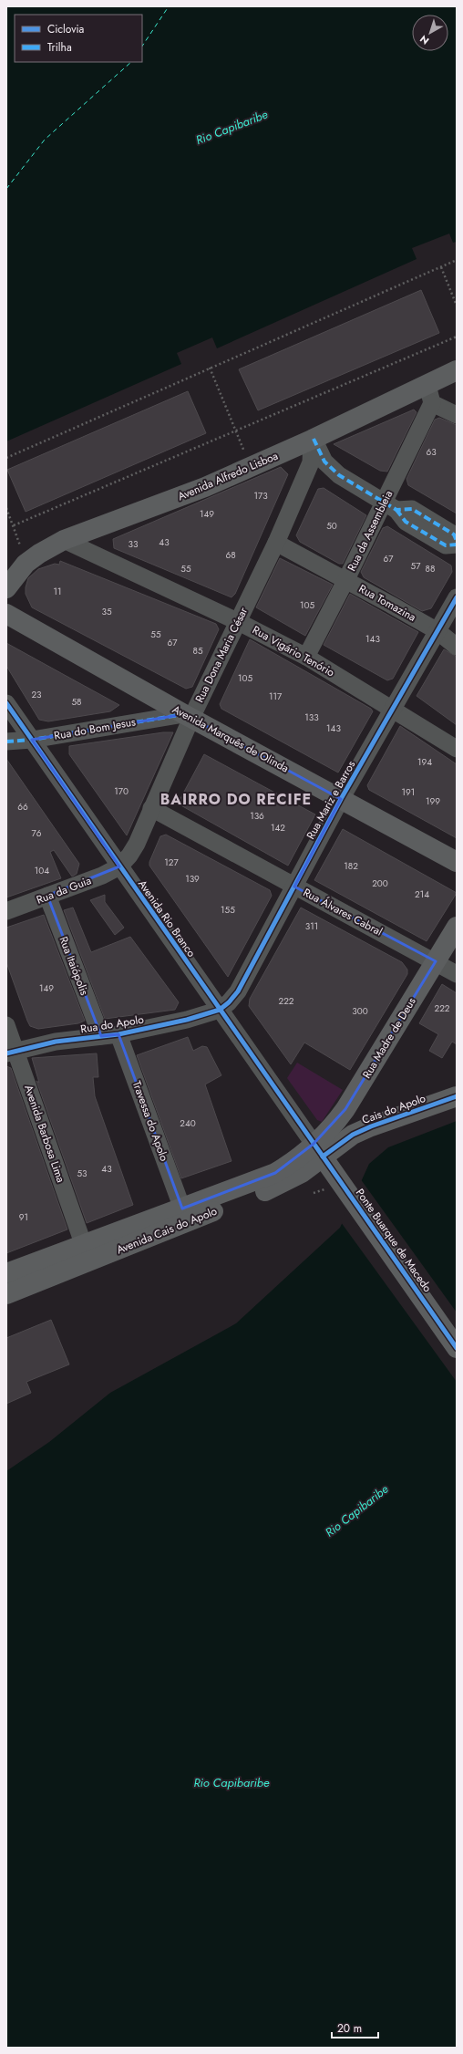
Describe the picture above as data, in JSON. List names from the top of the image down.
{
  "streets": {
    "main road": [
      "Avenida Alfredo Lisboa",
      "Avenida Marquês de Olinda",
      "Rua Madre de Deus",
      "Cais do Apolo",
      "Avenida Cais do Apolo",
      "Ponte Buarque de Macedo"
    ],
    "street": [
      "Rua da Assembleia",
      "Rua Tomazina",
      "Rua Vigário Tenório",
      "Rua Dona Maria César",
      "Rua do Bom Jesus",
      "Rua Mariz e Barros",
      "Rua da Guia",
      "Rua Álvares Cabral",
      "Avenida Rio Branco",
      "Rua Itaiópolis",
      "Rua do Apolo",
      "Travessa do Apolo",
      "Avenida Barbosa Lima"
    ]
  },
  "crossings": [
    ["Avenida Alfredo Lisboa", "Rua Vigário Tenório"],
    ["Avenida Alfredo Lisboa", "Rua Dona Maria César"],
    ["Rua da Assembleia", "Rua Tomazina"],
    ["Rua da Assembleia", "Rua Vigário Tenório"],
    ["Rua Tomazina", "Rua Dona Maria César"],
    ["Rua Tomazina", "Rua Mariz e Barros"],
    ["Rua Vigário Tenório", "Rua Dona Maria César"],
    ["Rua Vigário Tenório", "Rua Mariz e Barros"],
    ["Rua Dona Maria César", "Rua do Bom Jesus"],
    ["Rua Dona Maria César", "Avenida Marquês de Olinda"],
    ["Rua Dona Maria César", "Rua da Guia"],
    ["Rua Dona Maria César", "Rua Álvares Cabral"],
    ["Rua Dona Maria César", "Avenida Rio Branco"],
    ["Rua do Bom Jesus", "Avenida Marquês de Olinda"],
    ["Rua do Bom Jesus", "Avenida Rio Branco"],
    ["Avenida Marquês de Olinda", "Rua Mariz e Barros"],
    ["Rua Mariz e Barros", "Rua Álvares Cabral"],
    ["Rua Mariz e Barros", "Avenida Rio Branco"],
    ["Rua Mariz e Barros", "Rua do Apolo"],
    ["Rua da Guia", "Avenida Rio Branco"],
    ["Rua da Guia", "Rua Itaiópolis"],
    ["Rua Álvares Cabral", "Rua Madre de Deus"],
    ["Avenida Rio Branco", "Rua do Apolo"],
    ["Avenida Rio Branco", "Rua Madre de Deus"],
    ["Avenida Rio Branco", "Cais do Apolo"],
    ["Avenida Rio Branco", "Avenida Cais do Apolo"],
    ["Avenida Rio Branco", "Ponte Buarque de Macedo"],
    ["Rua Itaiópolis", "Rua do Apolo"],
    ["Rua do Apolo", "Travessa do Apolo"],
    ["Rua do Apolo", "Avenida Barbosa Lima"],
    ["Rua Madre de Deus", "Cais do Apolo"],
    ["Rua Madre de Deus", "Avenida Cais do Apolo"],
    ["Rua Madre de Deus", "Ponte Buarque de Macedo"],
    ["Cais do Apolo", "Avenida Cais do Apolo"],
    ["Cais do Apolo", "Ponte Buarque de Macedo"],
    ["Travessa do Apolo", "Avenida Cais do Apolo"],
    ["Avenida Barbosa Lima", "Avenida Cais do Apolo"],
    ["Avenida Cais do Apolo", "Ponte Buarque de Macedo"]
  ],
  "districts": ["BAIRRO DO RECIFE"],
  "water": ["Rio Capibaribe"],
  "house_numbers": [
    "63",
    "173",
    "149",
    "50",
    "43",
    "33",
    "68",
    "67",
    "57",
    "55",
    "88",
    "11",
    "105",
    "35",
    "55",
    "143",
    "67",
    "85",
    "105",
    "23",
    "117",
    "58",
    "133",
    "143",
    "194",
    "170",
    "191",
    "199",
    "66",
    "136",
    "142",
    "76",
    "127",
    "182",
    "104",
    "139",
    "200",
    "214",
    "155",
    "311",
    "149",
    "222",
    "222",
    "300",
    "240",
    "43",
    "53",
    "91"
  ],
  "legend": ["Ciclovia", "Trilha"],
  "scale_bar": "20 m",
  "north": "bottom left"
}
